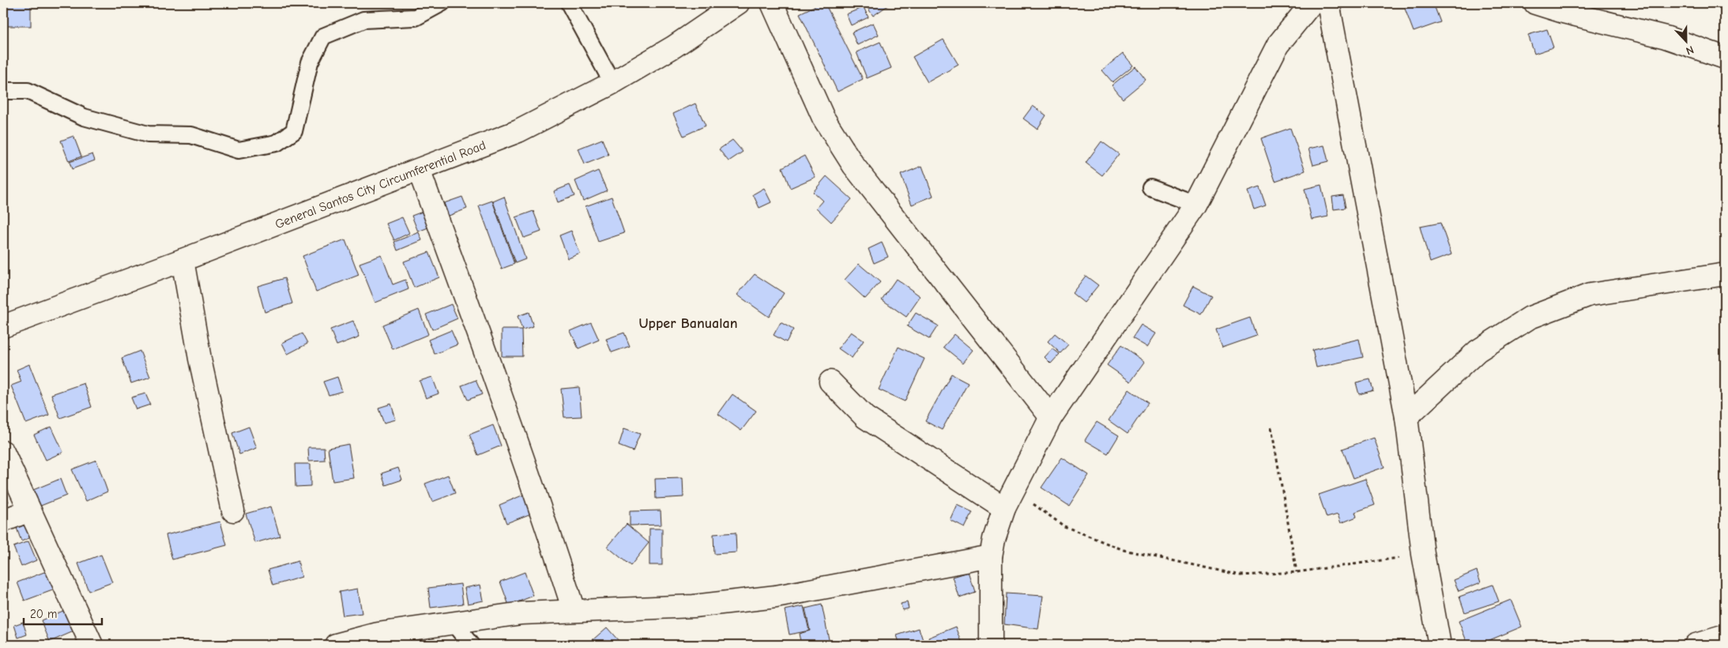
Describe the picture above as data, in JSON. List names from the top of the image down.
{
  "streets": {
    "street": ["General Santos City Circumferential Road"]
  },
  "districts": ["Upper Banualan"],
  "scale_bar": "20 m",
  "north": "bottom"
}
